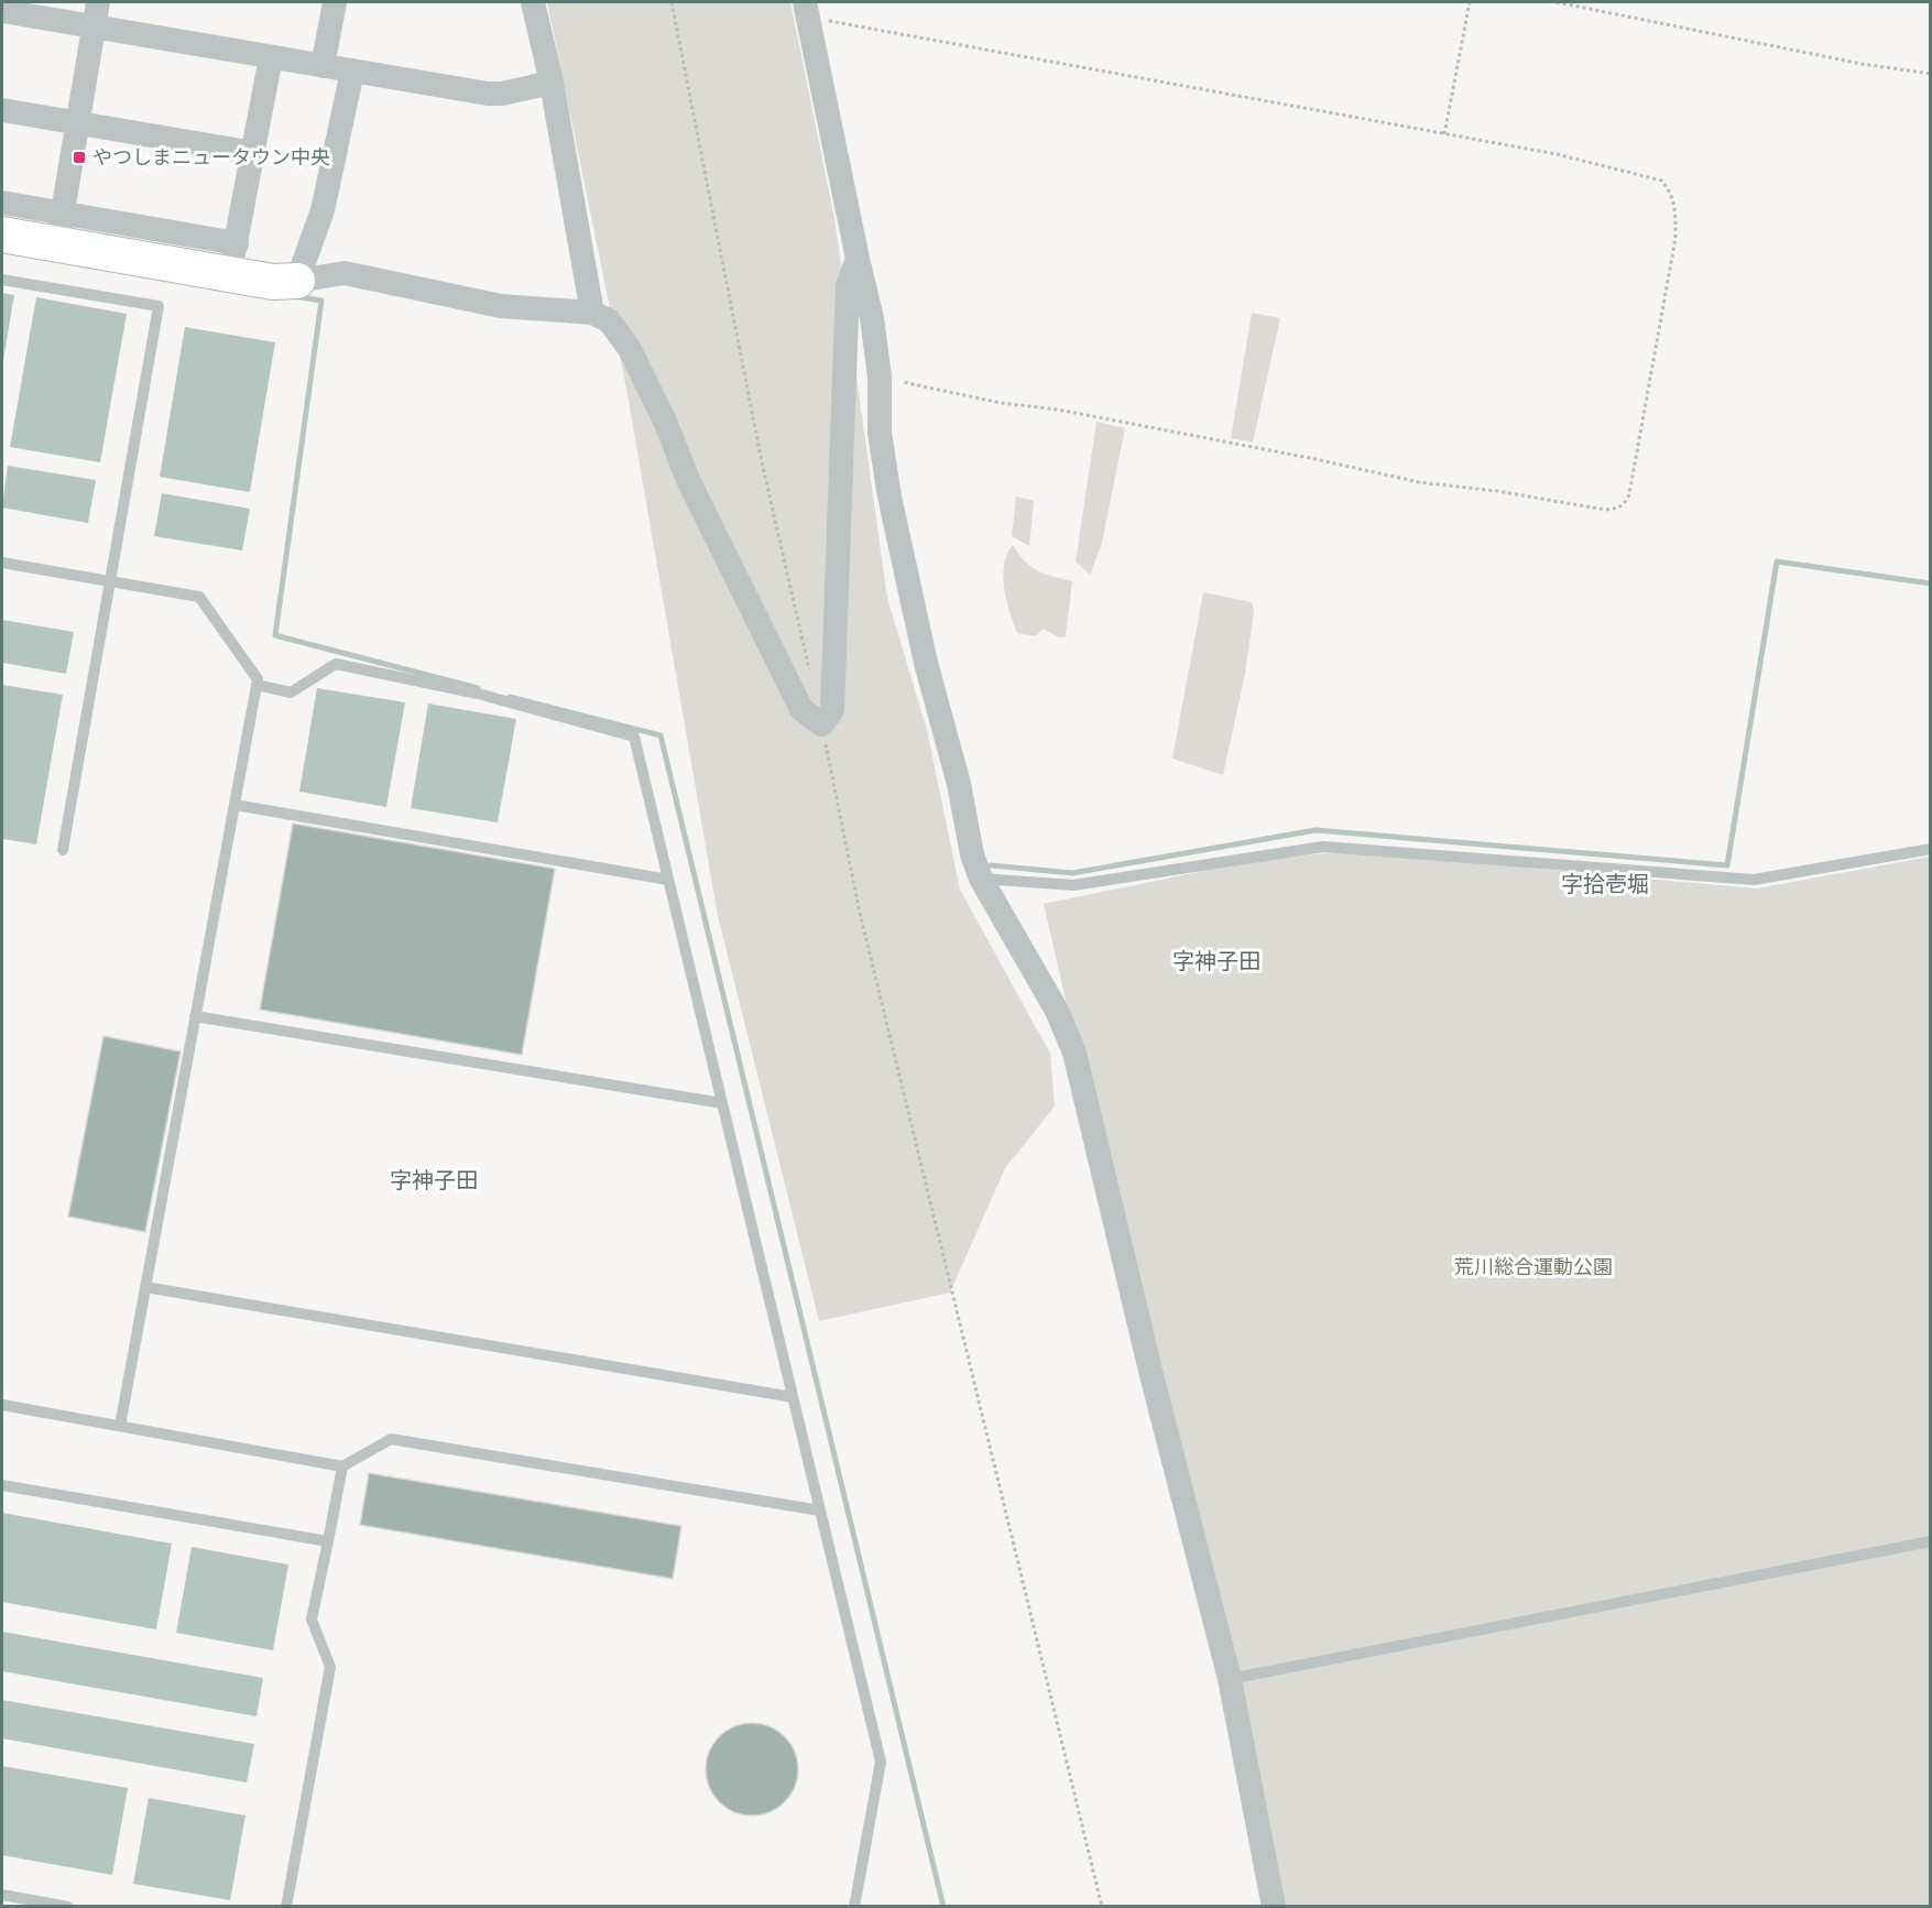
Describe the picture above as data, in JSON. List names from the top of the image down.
{
  "districts": ["字拾壱堀", "字神子田", "字神子田"],
  "parks": ["荒川総合運動公園"],
  "places": {
    "transit": ["やつしまニュータウン中央"]
  }
}
